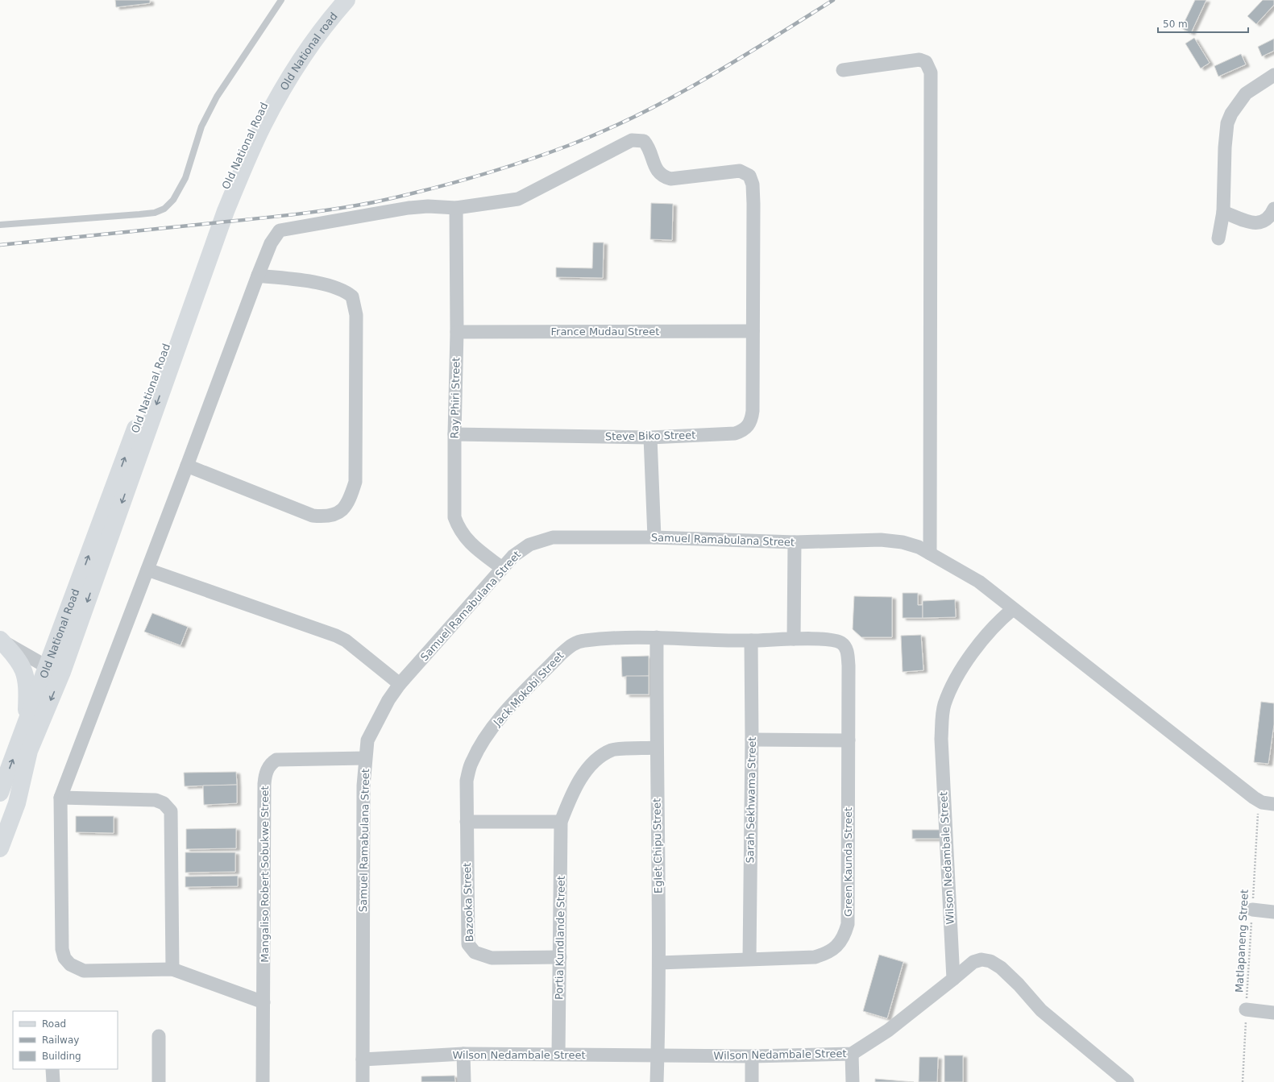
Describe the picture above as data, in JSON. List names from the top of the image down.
{
  "streets": {
    "main road": ["Old National road", "Old National Road"],
    "street": [
      "France Mudau Street",
      "Ray Phiri Street",
      "Steve Biko Street",
      "Samuel Ramabulana Street",
      "Jack Mokobi Street",
      "Sarah Sekhwama Street",
      "Eglet Chipu Street",
      "Wilson Nedambale Street",
      "Green Kaunda Street",
      "Mangaliso Robert Sobukwe Street",
      "Bazooka Street",
      "Portia Kundlande Street"
    ],
    "path": ["Matlapaneng Street"]
  },
  "crossings": [
    ["Old National road", "Old National Road"],
    ["France Mudau Street", "Ray Phiri Street"],
    ["France Mudau Street", "Steve Biko Street"],
    ["Ray Phiri Street", "Steve Biko Street"],
    ["Ray Phiri Street", "Samuel Ramabulana Street"],
    ["Samuel Ramabulana Street", "Wilson Nedambale Street"],
    ["Samuel Ramabulana Street", "Mangaliso Robert Sobukwe Street"],
    ["Samuel Ramabulana Street", "Matlapaneng Street"],
    ["Jack Mokobi Street", "Sarah Sekhwama Street"],
    ["Jack Mokobi Street", "Eglet Chipu Street"],
    ["Jack Mokobi Street", "Green Kaunda Street"],
    ["Jack Mokobi Street", "Bazooka Street"],
    ["Sarah Sekhwama Street", "Green Kaunda Street"],
    ["Eglet Chipu Street", "Wilson Nedambale Street"],
    ["Eglet Chipu Street", "Green Kaunda Street"],
    ["Wilson Nedambale Street", "Portia Kundlande Street"],
    ["Bazooka Street", "Portia Kundlande Street"]
  ],
  "legend": ["Road", "Railway", "Building"],
  "scale_bar": "50 m"
}
